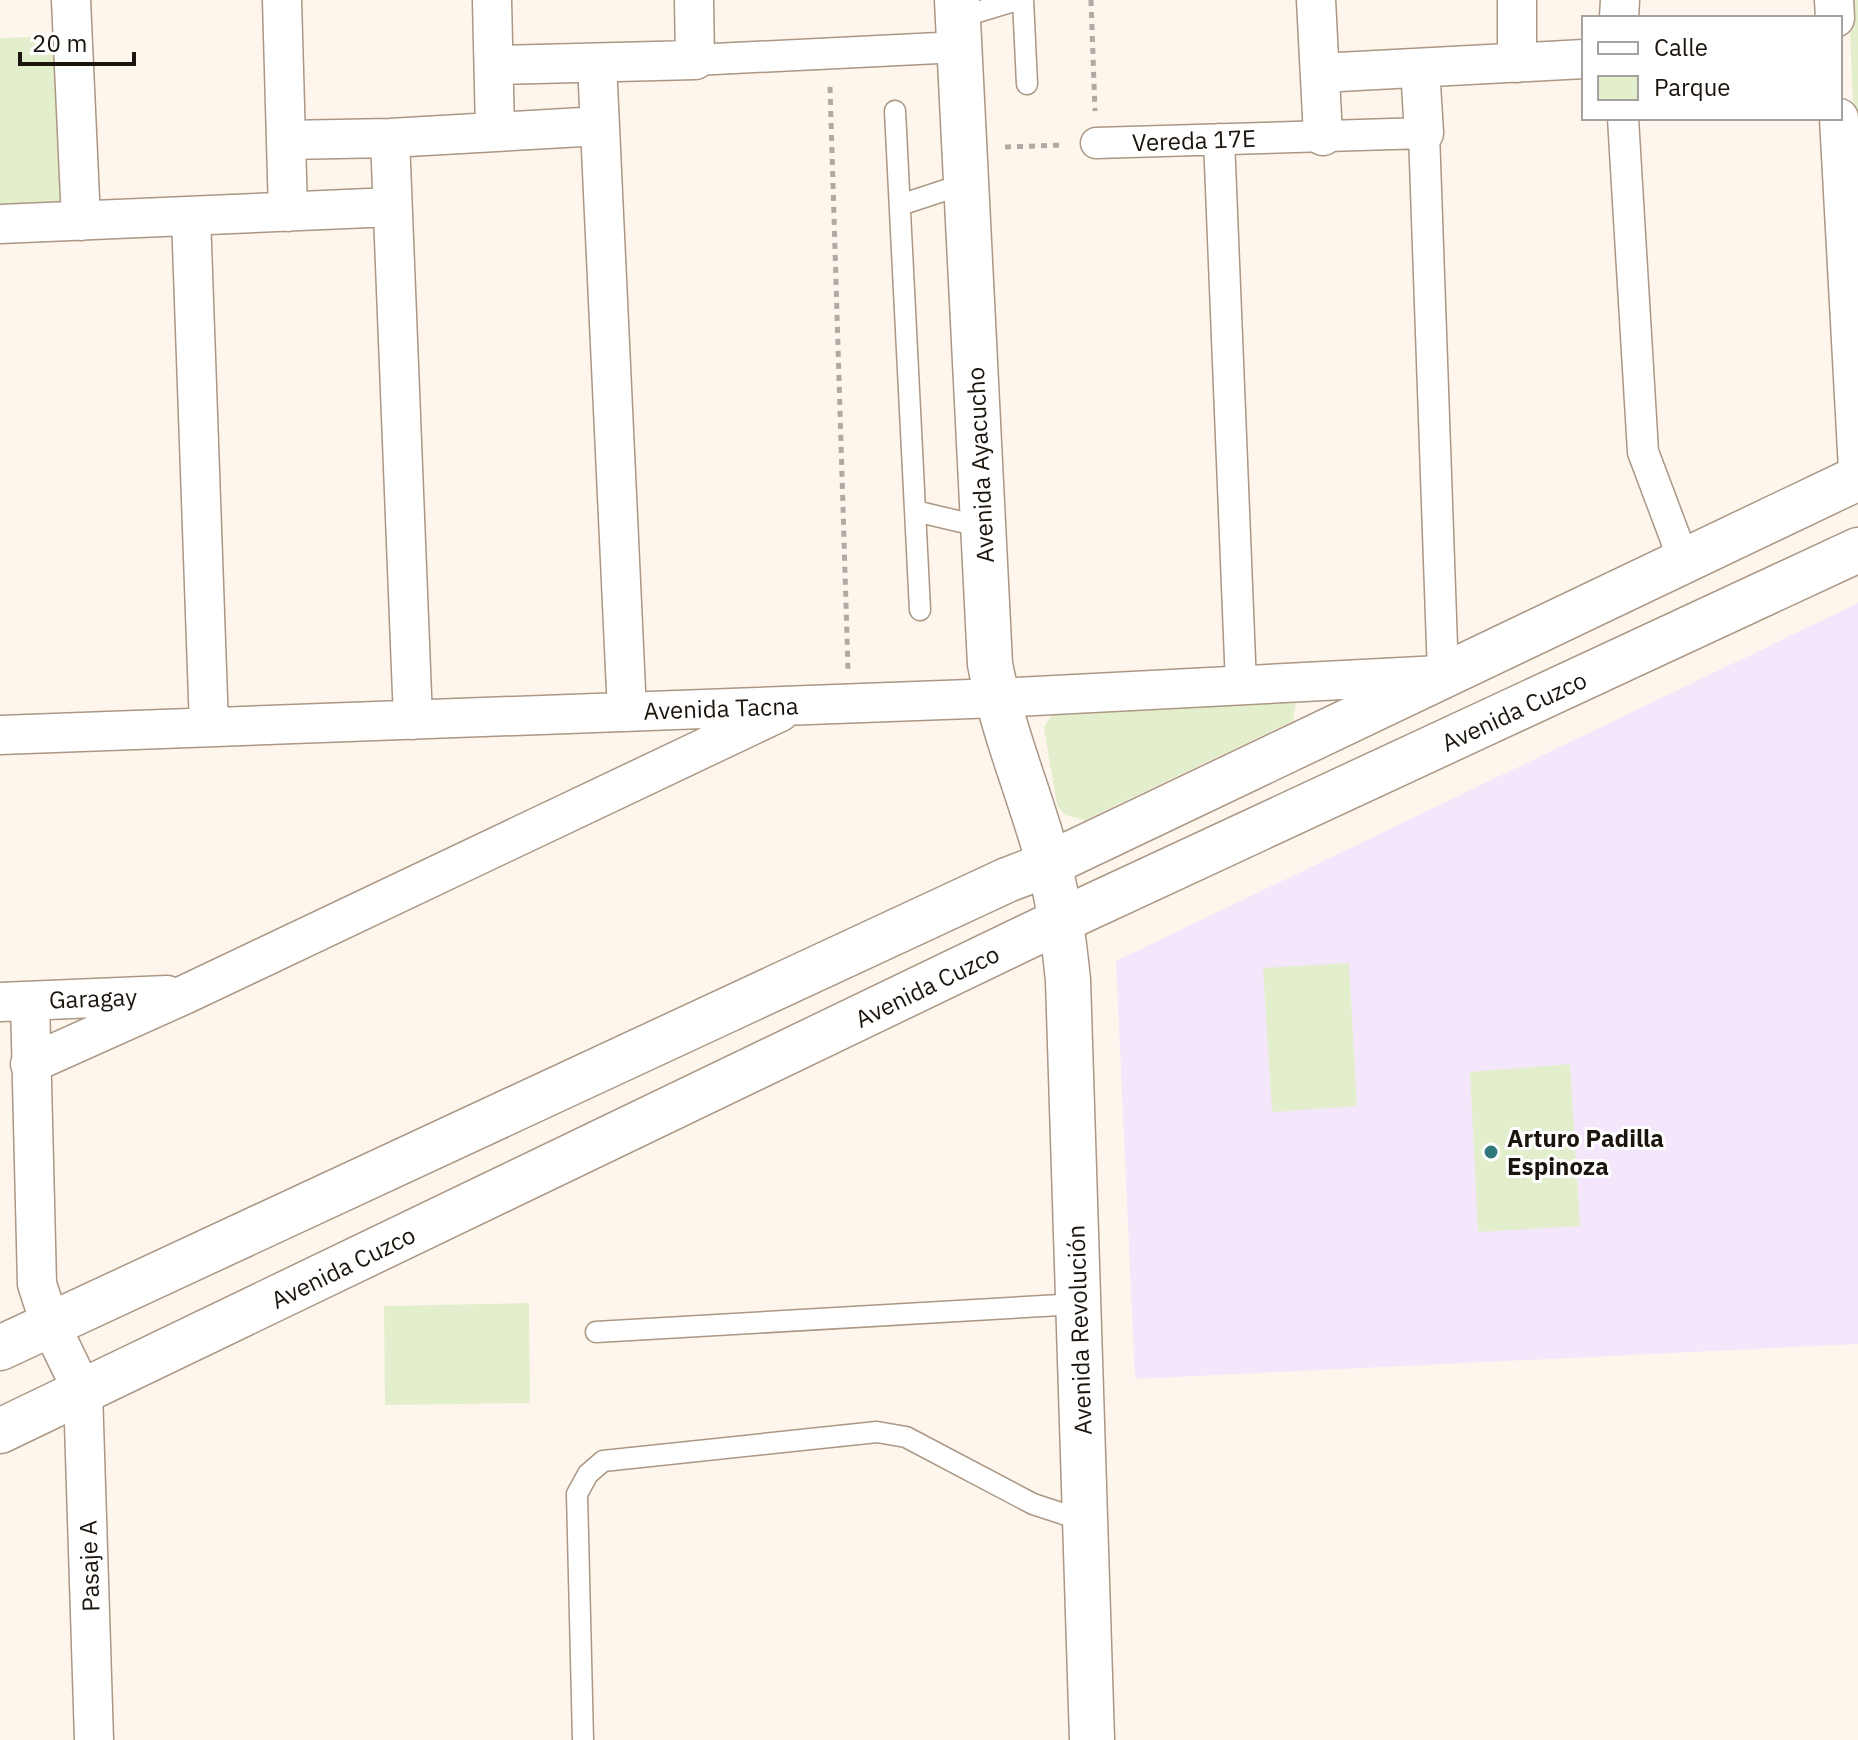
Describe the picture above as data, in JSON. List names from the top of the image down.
{
  "streets": {
    "street": [
      "Vereda 17E",
      "Avenida Ayacucho",
      "Avenida Tacna",
      "Avenida Cuzco",
      "Garagay",
      "Avenida Revolución",
      "Pasaje A"
    ]
  },
  "crossings": [
    ["Vereda 17E", "Avenida Ayacucho"],
    ["Avenida Ayacucho", "Avenida Tacna"],
    ["Avenida Ayacucho", "Avenida Cuzco"],
    ["Avenida Ayacucho", "Avenida Revolución"],
    ["Avenida Cuzco", "Avenida Revolución"],
    ["Avenida Cuzco", "Pasaje A"]
  ],
  "places": ["Arturo Padilla Espinoza"],
  "legend": ["Calle", "Parque"],
  "scale_bar": "20 m"
}
